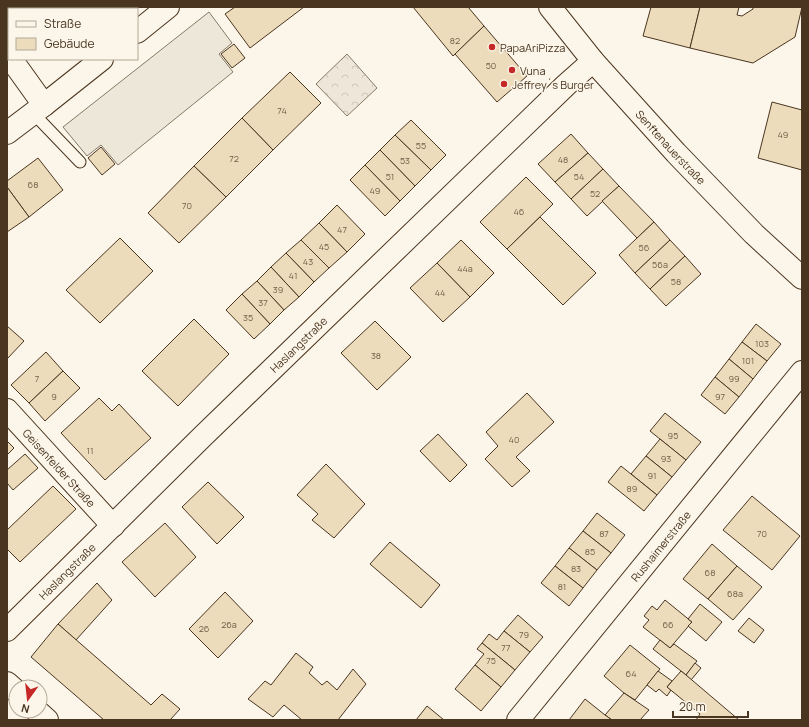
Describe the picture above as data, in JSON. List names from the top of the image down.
{
  "streets": {
    "street": [
      "Senftenauerstraße",
      "Haslangstraße",
      "Geisenfelder Straße",
      "Rushaimerstraße"
    ]
  },
  "crossings": [
    ["Senftenauerstraße", "Haslangstraße"],
    ["Haslangstraße", "Geisenfelder Straße"]
  ],
  "places": ["PapaAriPizza", "Vuna", "Jeffrey´s Burger"],
  "house_numbers": [
    "82",
    "50",
    "74",
    "49",
    "55",
    "72",
    "48",
    "53",
    "51",
    "54",
    "68",
    "49",
    "52",
    "70",
    "46",
    "47",
    "45",
    "56",
    "43",
    "56a",
    "44a",
    "41",
    "58",
    "39",
    "44",
    "37",
    "35",
    "103",
    "38",
    "101",
    "7",
    "99",
    "9",
    "97",
    "95",
    "40",
    "11",
    "93",
    "91",
    "89",
    "87",
    "70",
    "85",
    "83",
    "68",
    "81",
    "68a",
    "26a",
    "66",
    "26",
    "79",
    "77",
    "75",
    "64"
  ],
  "legend": ["Straße", "Gebäude"],
  "scale_bar": "20 m",
  "north": "bottom"
}
